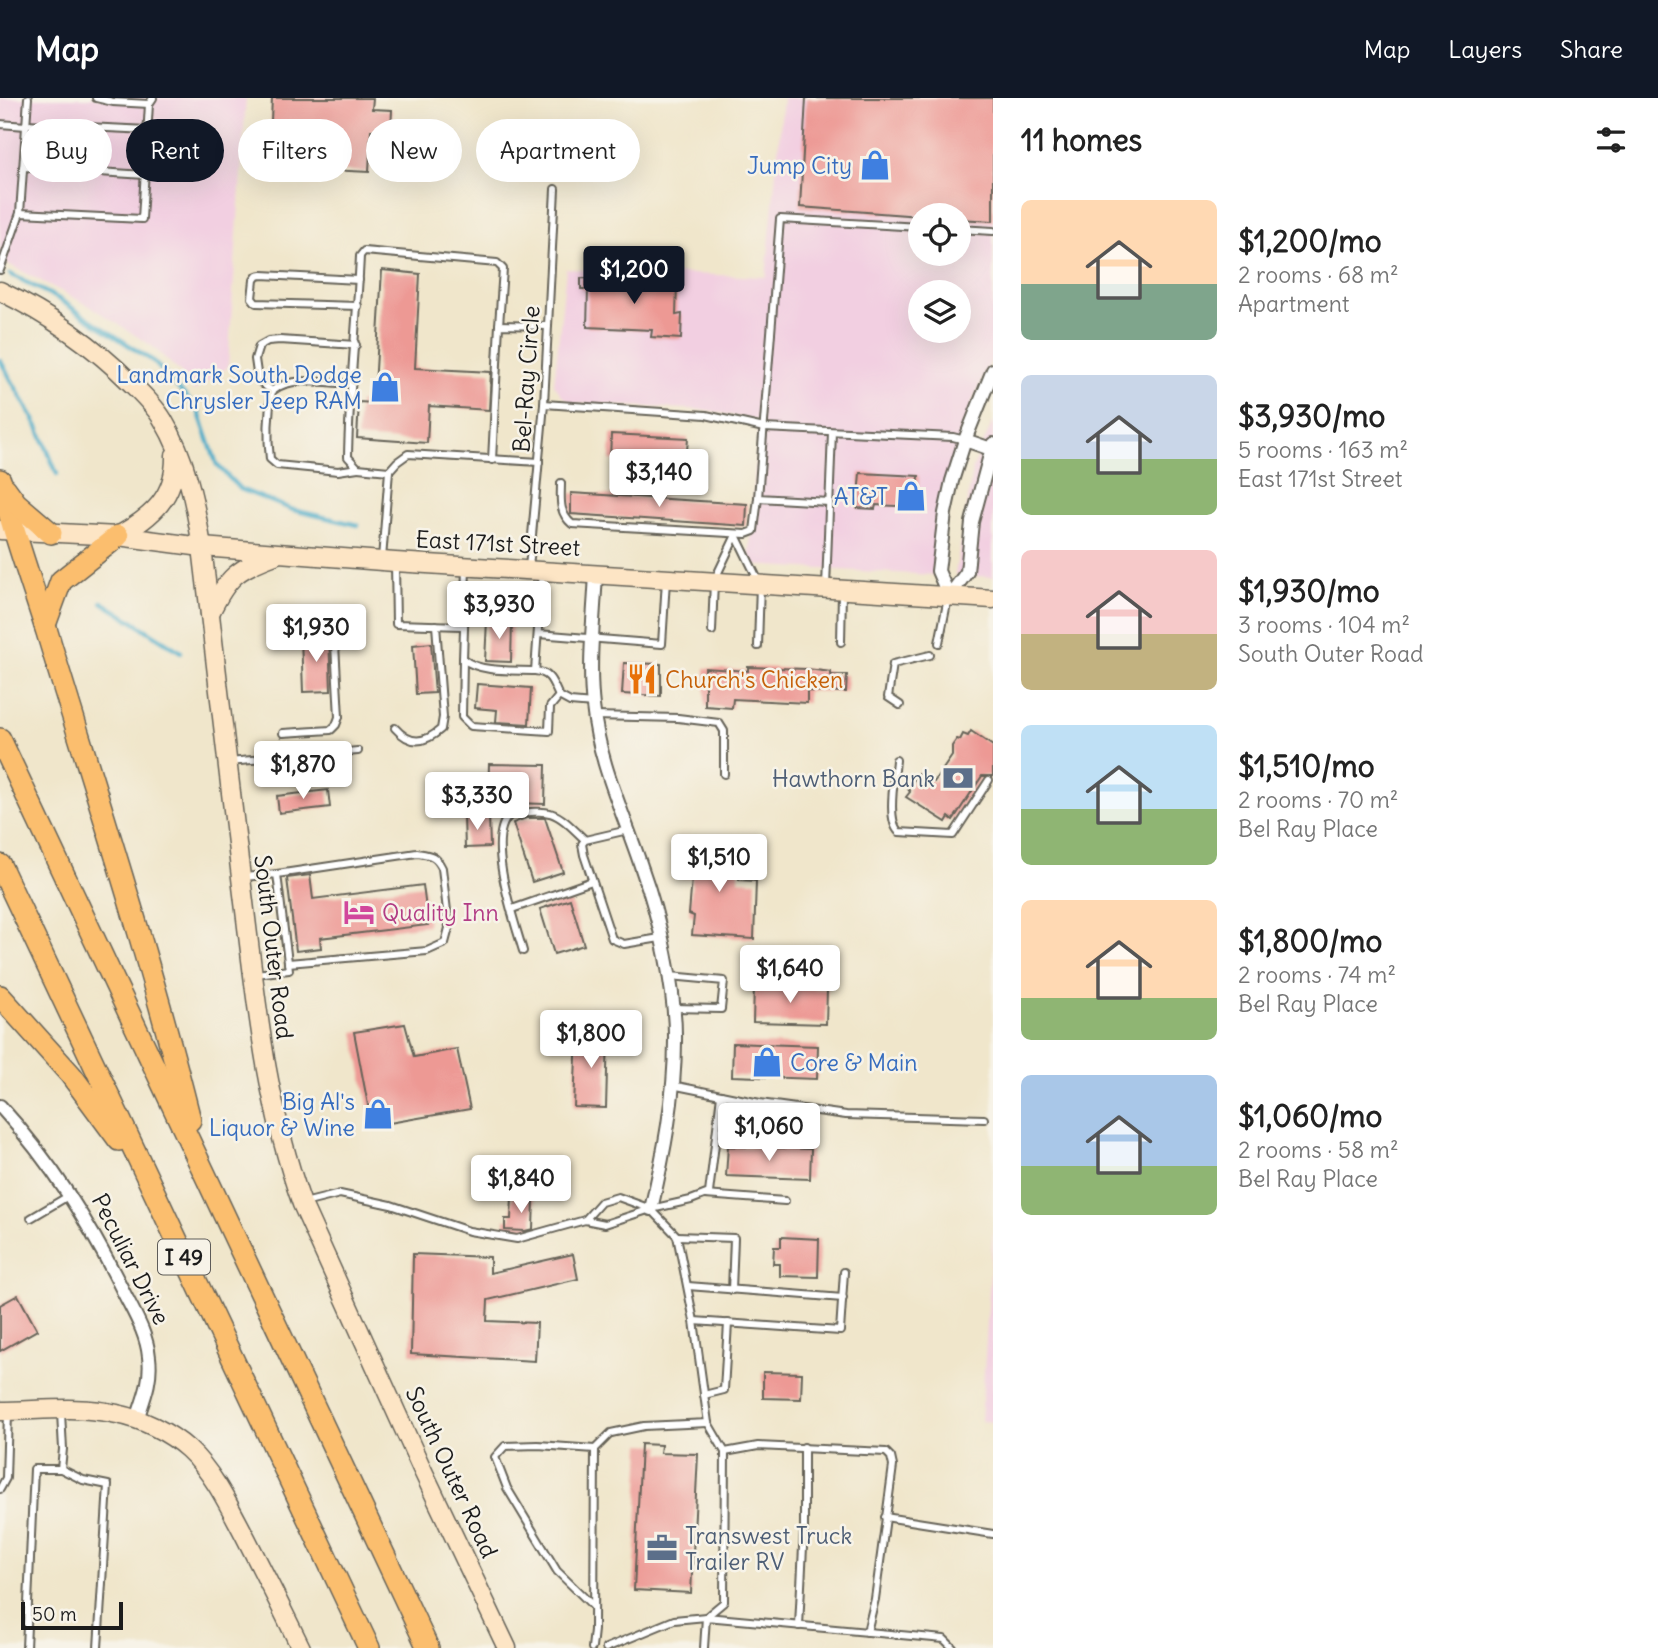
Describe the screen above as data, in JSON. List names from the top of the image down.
{
  "streets": {
    "highway": ["I 49"],
    "street": ["East 171st Street", "South Outer Road", "Peculiar Drive"],
    "lane": ["Bel-Ray Circle"]
  },
  "crossings": [
    ["Bel-Ray Circle", "East 171st Street"],
    ["East 171st Street", "South Outer Road"]
  ],
  "places": {
    "shop": [
      "Jump City",
      "Landmark South Dodge Chrysler Jeep RAM",
      "AT&T",
      "Core & Main",
      "Big Al's Liquor & Wine"
    ],
    "restaurant": ["Church's Chicken"],
    "bank": ["Hawthorn Bank"],
    "hotel": ["Quality Inn"],
    "office": ["Transwest Truck Trailer RV"]
  },
  "scale_bar": "50 m",
  "page": {
    "header": "Map",
    "nav": ["Map", "Layers", "Share"],
    "heading": "11 homes",
    "chip": [
      "Buy",
      "Rent",
      "Filters",
      "New",
      "Apartment"
    ],
    "list": [
      {
        "name": "$1,200/mo",
        "note": "2 rooms · 68 m² · Apartment"
      },
      {
        "name": "$3,930/mo",
        "note": "5 rooms · 163 m² · East 171st Street"
      },
      {
        "name": "$1,930/mo",
        "note": "3 rooms · 104 m² · South Outer Road"
      },
      {
        "name": "$1,510/mo",
        "note": "2 rooms · 70 m² · Bel Ray Place"
      },
      {
        "name": "$1,800/mo",
        "note": "2 rooms · 74 m² · Bel Ray Place"
      },
      {
        "name": "$1,060/mo",
        "note": "2 rooms · 58 m² · Bel Ray Place"
      }
    ],
    "price": [
      "$1,200",
      "$3,140",
      "$3,930",
      "$1,930",
      "$1,870",
      "$3,330",
      "$1,510",
      "$1,640",
      "$1,800",
      "$1,060",
      "$1,840"
    ],
    "scale": "50 m"
  }
}
